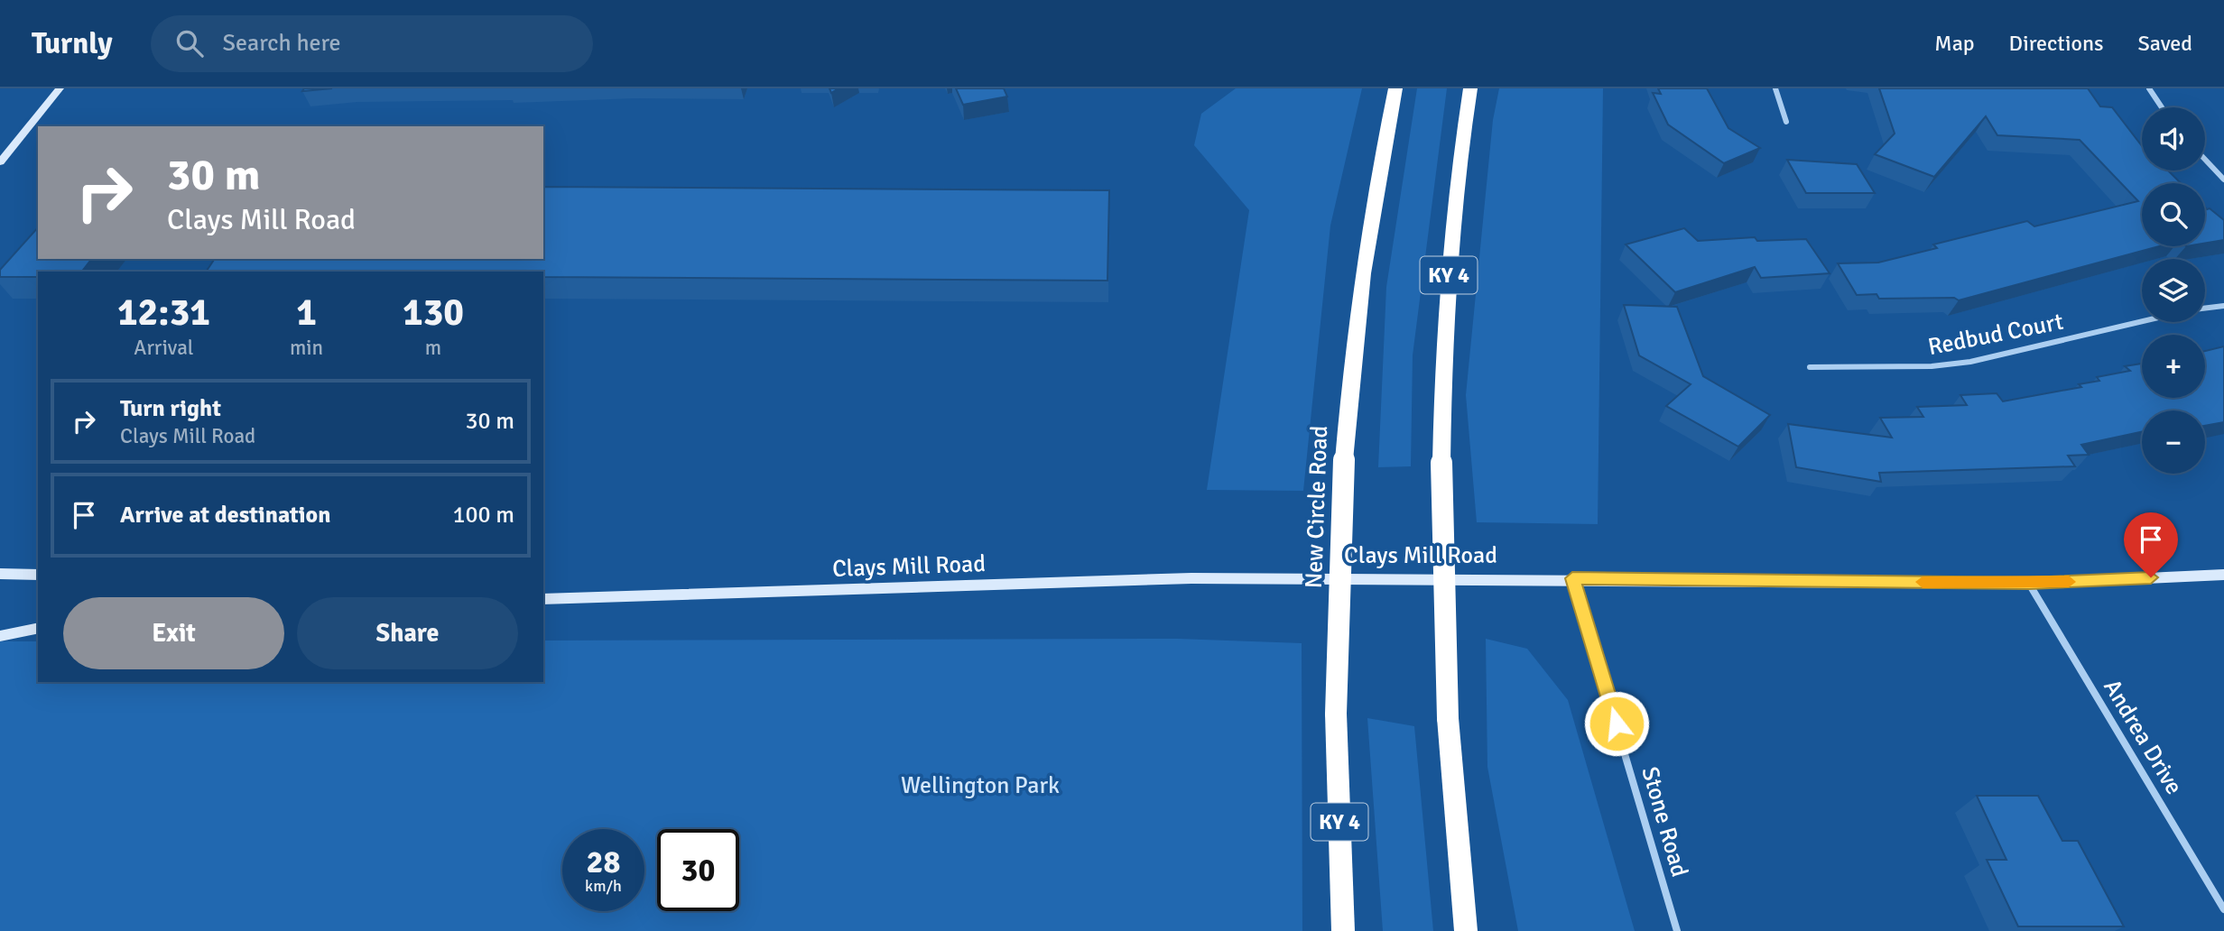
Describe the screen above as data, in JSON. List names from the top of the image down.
{
  "streets": {
    "highway": ["KY 4", "New Circle Road"],
    "main road": ["Clays Mill Road"],
    "street": ["Redbud Court", "Andrea Drive", "Stone Road"]
  },
  "crossings": [
    ["Clays Mill Road", "Andrea Drive"],
    ["Clays Mill Road", "Stone Road"]
  ],
  "parks": ["Wellington Park"],
  "page": {
    "header": "Turnly",
    "search": "Search here",
    "nav": ["Map", "Directions", "Saved"],
    "map_buttons": ["+", "−"],
    "turn": ["30 m", "Clays Mill Road"],
    "eta": [
      "12:31",
      "Arrival",
      "1",
      "min",
      "130",
      "m"
    ],
    "list": [
      {
        "name": "Turn right",
        "note": "Clays Mill Road",
        "value": "30 m"
      },
      {
        "name": "Arrive at destination",
        "value": "100 m"
      }
    ],
    "buttons": ["Exit", "Share"],
    "speed": "28 km/h",
    "limit": "30"
  }
}
